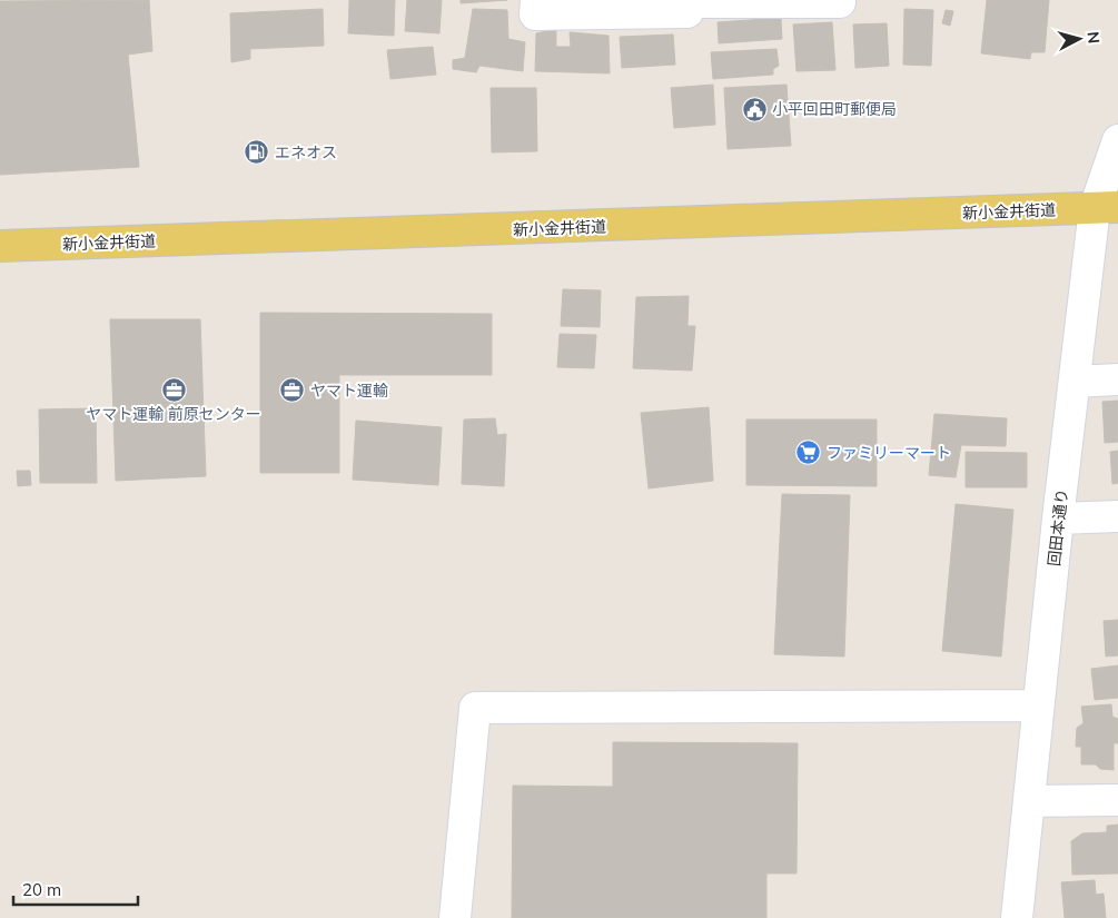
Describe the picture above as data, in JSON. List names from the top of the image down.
{
  "streets": {
    "main road": ["新小金井街道"],
    "street": ["回田本通り"]
  },
  "crossings": [
    ["新小金井街道", "回田本通り"]
  ],
  "places": {
    "public building": ["小平回田町郵便局"],
    "fuel station": ["エネオス"],
    "office": ["ヤマト運輸 前原センター", "ヤマト運輸"],
    "supermarket": ["ファミリーマート"]
  },
  "scale_bar": "20 m",
  "north": "right"
}
